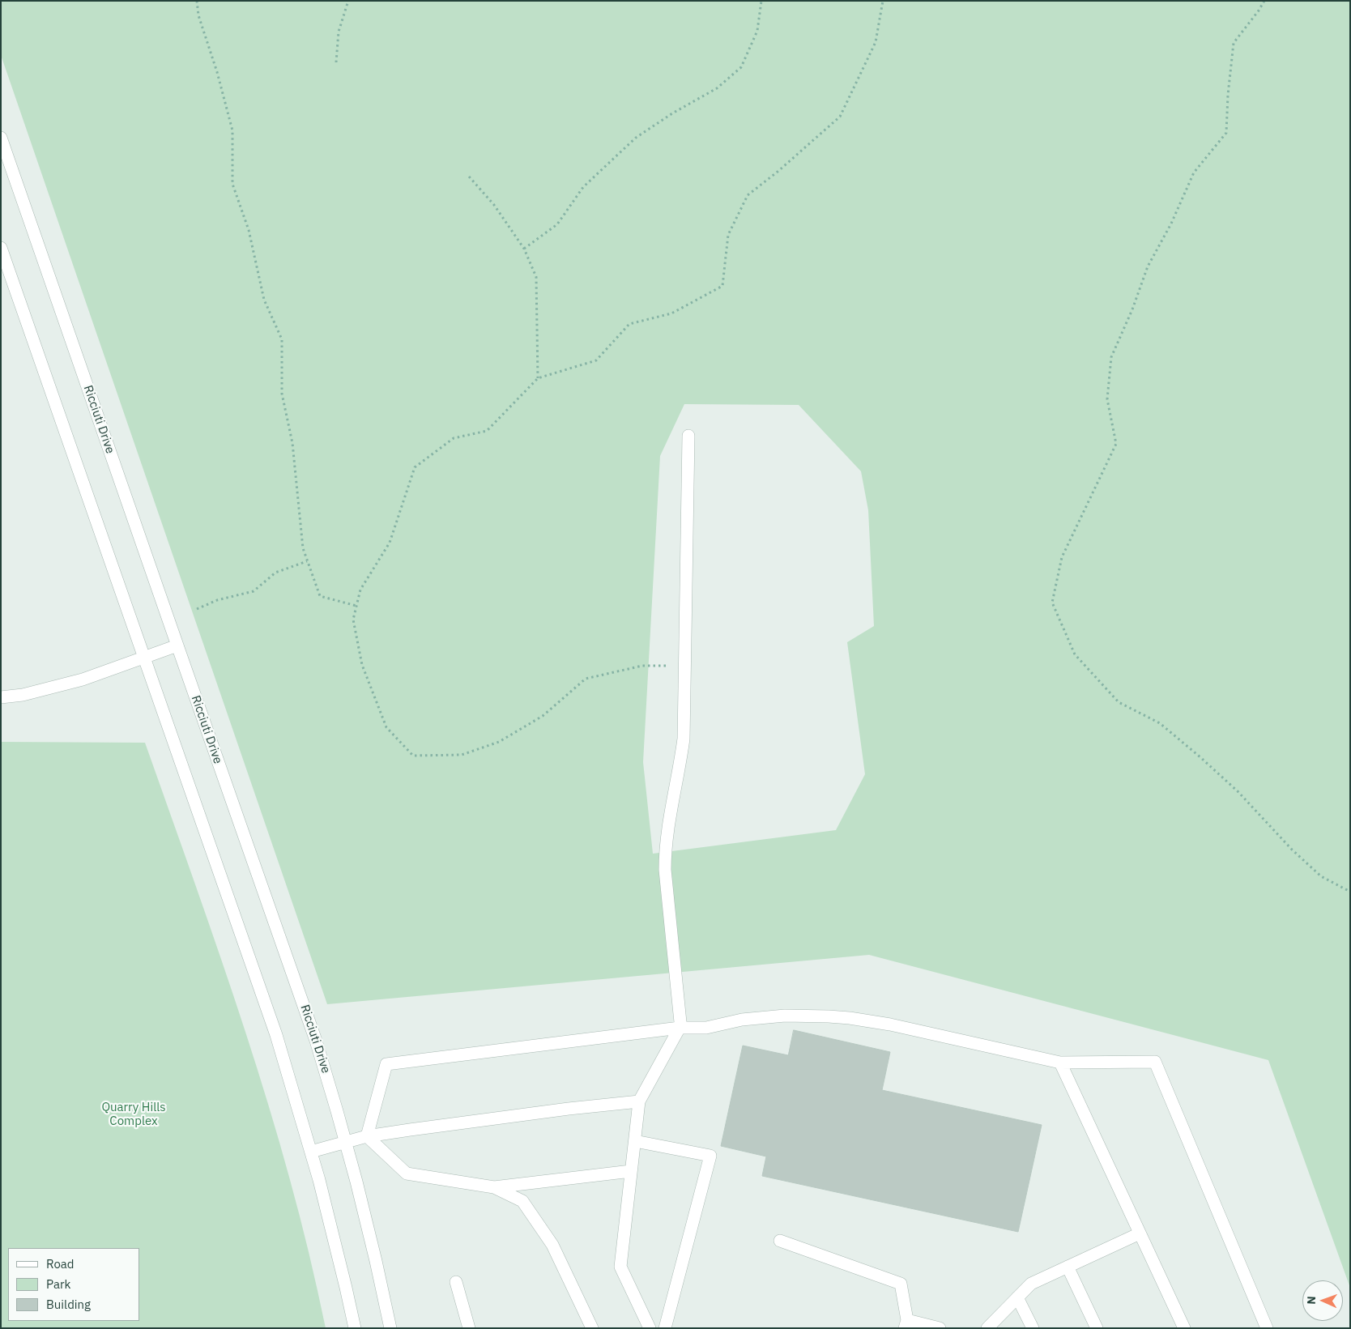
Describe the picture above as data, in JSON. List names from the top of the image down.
{
  "streets": {
    "street": ["Ricciuti Drive"]
  },
  "parks": ["Quarry Hills Complex"],
  "legend": ["Road", "Park", "Building"],
  "north": "left"
}
